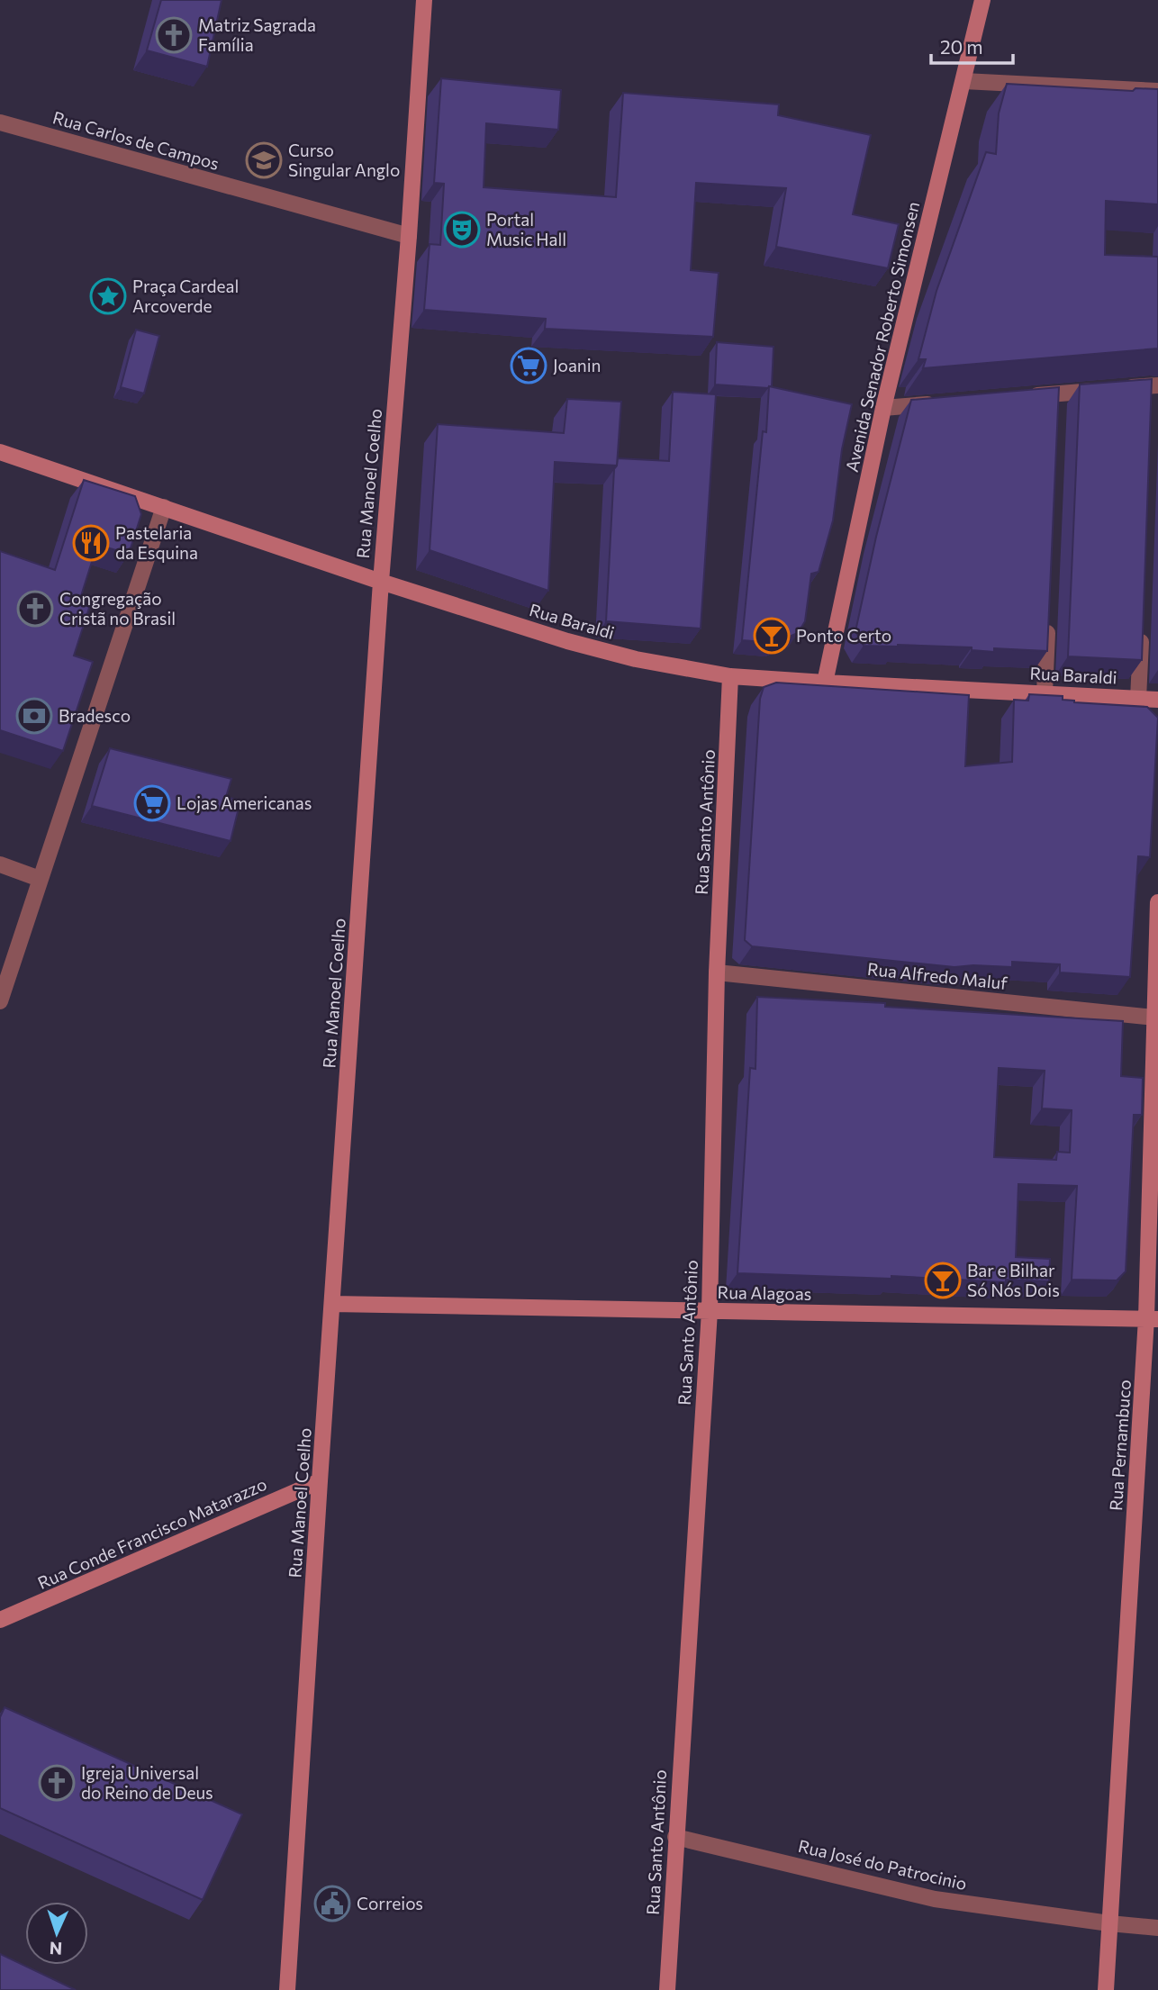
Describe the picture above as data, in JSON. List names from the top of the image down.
{
  "streets": {
    "street": [
      "Rua Carlos de Campos",
      "Avenida Senador Roberto Simonsen",
      "Rua Manoel Coelho",
      "Rua Baraldi",
      "Rua Santo Antônio",
      "Rua Alfredo Maluf",
      "Rua Alagoas",
      "Rua Pernambuco",
      "Rua Conde Francisco Matarazzo",
      "Rua José do Patrocinio"
    ]
  },
  "crossings": [
    ["Rua Carlos de Campos", "Rua Manoel Coelho"],
    ["Avenida Senador Roberto Simonsen", "Rua Baraldi"],
    ["Rua Manoel Coelho", "Rua Baraldi"],
    ["Rua Manoel Coelho", "Rua Alagoas"],
    ["Rua Manoel Coelho", "Rua Conde Francisco Matarazzo"],
    ["Rua Baraldi", "Rua Santo Antônio"],
    ["Rua Santo Antônio", "Rua Alfredo Maluf"],
    ["Rua Santo Antônio", "Rua Alagoas"],
    ["Rua Santo Antônio", "Rua José do Patrocinio"],
    ["Rua Alfredo Maluf", "Rua Pernambuco"],
    ["Rua Alagoas", "Rua Pernambuco"],
    ["Rua Pernambuco", "Rua José do Patrocinio"]
  ],
  "places": {
    "church": ["Matriz Sagrada Família", "Congregação Cristã no Brasil", "Igreja Universal do Reino de Deus"],
    "school or university": ["Curso Singular Anglo"],
    "theatre": ["Portal Music Hall"],
    "place": ["Praça Cardeal Arcoverde"],
    "supermarket": ["Joanin", "Lojas Americanas"],
    "restaurant": ["Pastelaria da Esquina"],
    "bar": ["Ponto Certo", "Bar e Bilhar Só Nós Dois"],
    "bank": ["Bradesco"],
    "public building": ["Correios"]
  },
  "scale_bar": "20 m",
  "north": "bottom"
}
